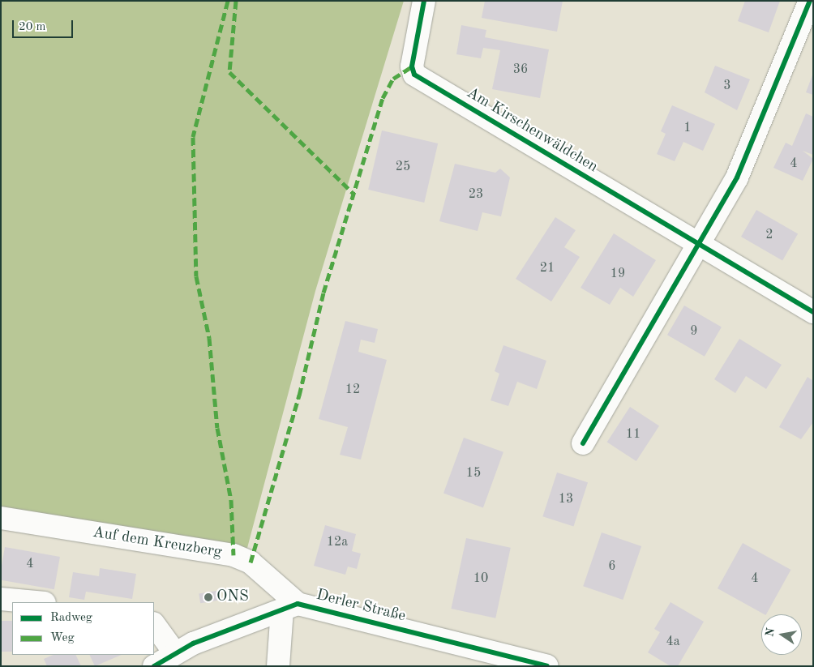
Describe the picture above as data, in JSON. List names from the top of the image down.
{
  "streets": {
    "street": ["Am Kirschenwäldchen", "Auf dem Kreuzberg", "Derler Straße"]
  },
  "crossings": [
    ["Auf dem Kreuzberg", "Derler Straße"]
  ],
  "places": ["ONS"],
  "house_numbers": [
    "36",
    "3",
    "1",
    "4",
    "25",
    "23",
    "2",
    "21",
    "19",
    "9",
    "12",
    "11",
    "15",
    "13",
    "12a",
    "4",
    "6",
    "10",
    "4",
    "4a"
  ],
  "legend": ["Radweg", "Weg"],
  "scale_bar": "20 m",
  "north": "left"
}
